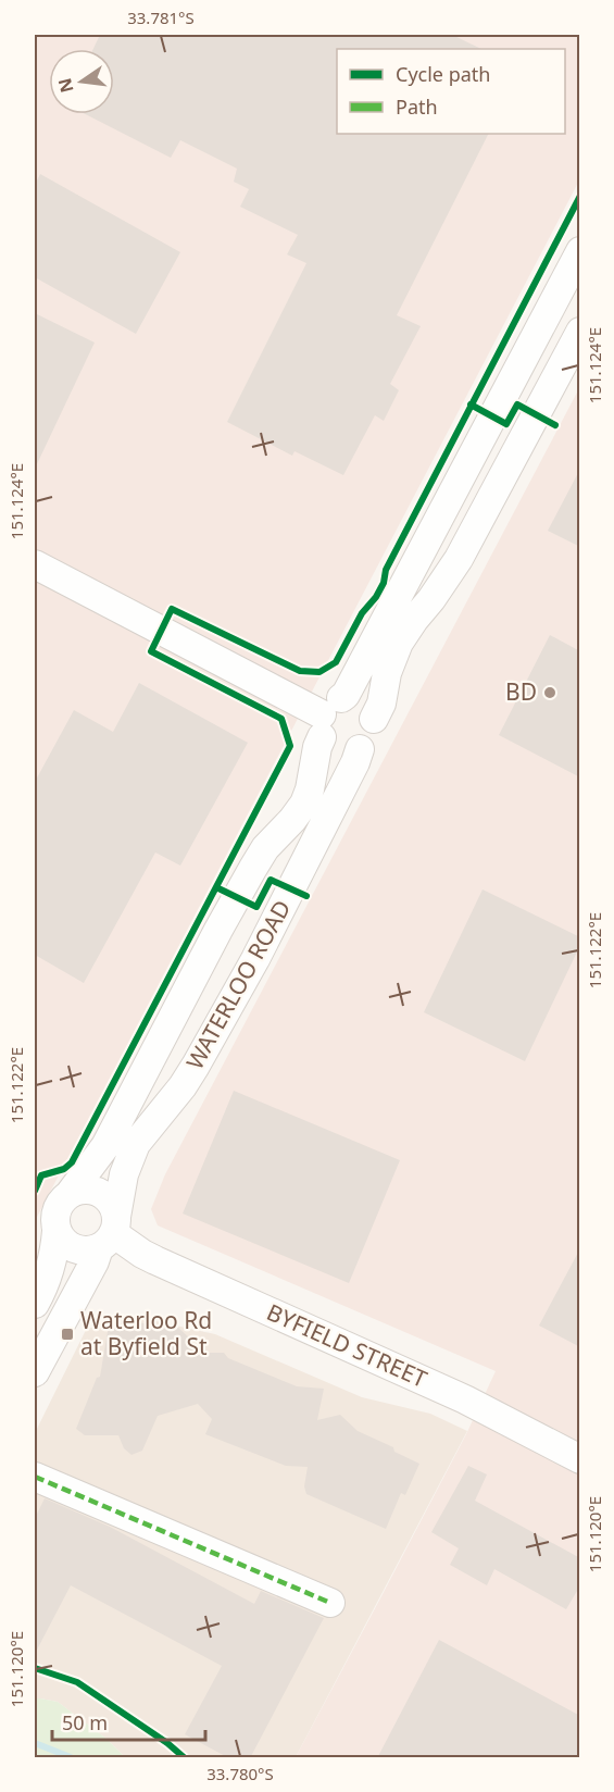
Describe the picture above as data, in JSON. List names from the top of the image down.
{
  "streets": {
    "street": ["WATERLOO ROAD", "BYFIELD STREET"]
  },
  "crossings": [
    ["WATERLOO ROAD", "BYFIELD STREET"]
  ],
  "places": {
    "other": ["BD"],
    "transit": ["Waterloo Rd at Byfield St"]
  },
  "legend": ["Cycle path", "Path"],
  "scale_bar": "50 m",
  "north": "left",
  "coordinates": [
    "33.781°S",
    "151.124°E",
    "151.122°E",
    "151.120°E",
    "33.780°S"
  ]
}
